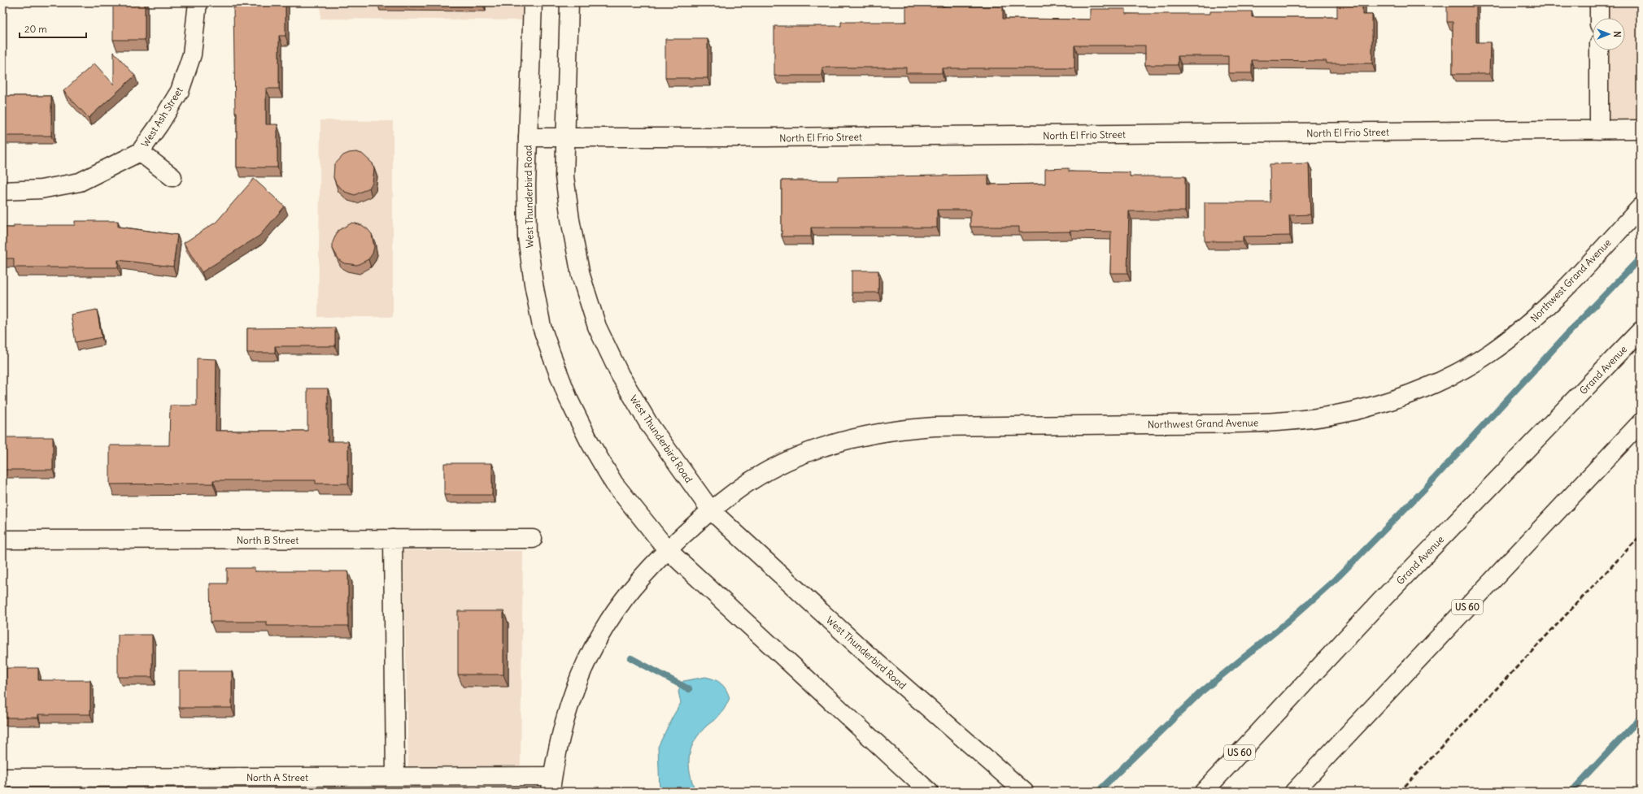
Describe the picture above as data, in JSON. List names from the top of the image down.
{
  "streets": {
    "main road": [
      "West Ash Street",
      "North El Frio Street",
      "West Thunderbird Road",
      "Northwest Grand Avenue",
      "Grand Avenue",
      "North B Street",
      "US 60",
      "North A Street"
    ]
  },
  "crossings": [
    ["North El Frio Street", "West Thunderbird Road"],
    ["West Thunderbird Road", "Northwest Grand Avenue"]
  ],
  "scale_bar": "20 m",
  "north": "right"
}
